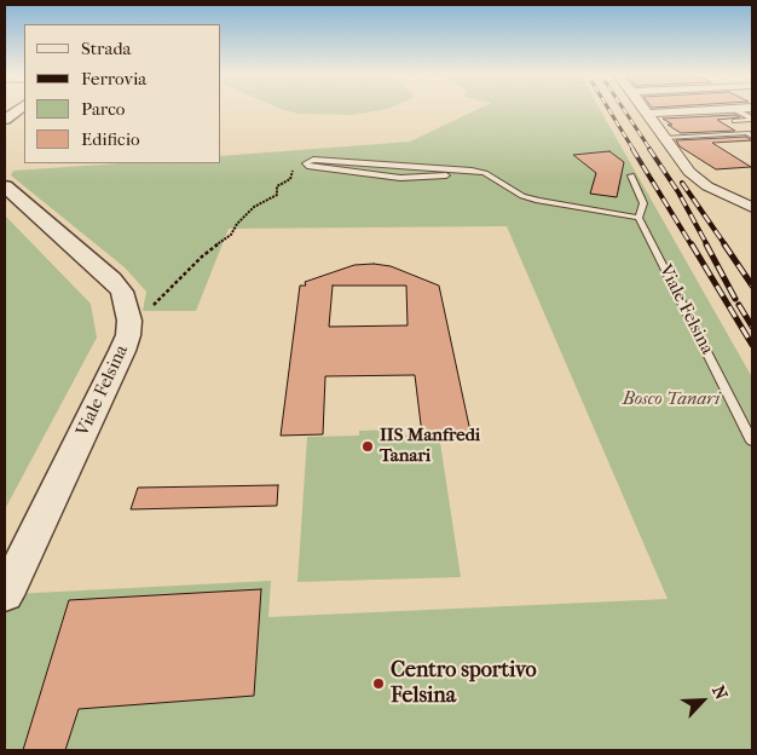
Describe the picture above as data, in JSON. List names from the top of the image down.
{
  "streets": {
    "street": ["Viale Felsina"]
  },
  "parks": ["Bosco Tanari"],
  "places": ["IIS Manfredi Tanari", "Centro sportivo Felsina"],
  "legend": [
    "Strada",
    "Ferrovia",
    "Parco",
    "Edificio"
  ],
  "north": "top right"
}
